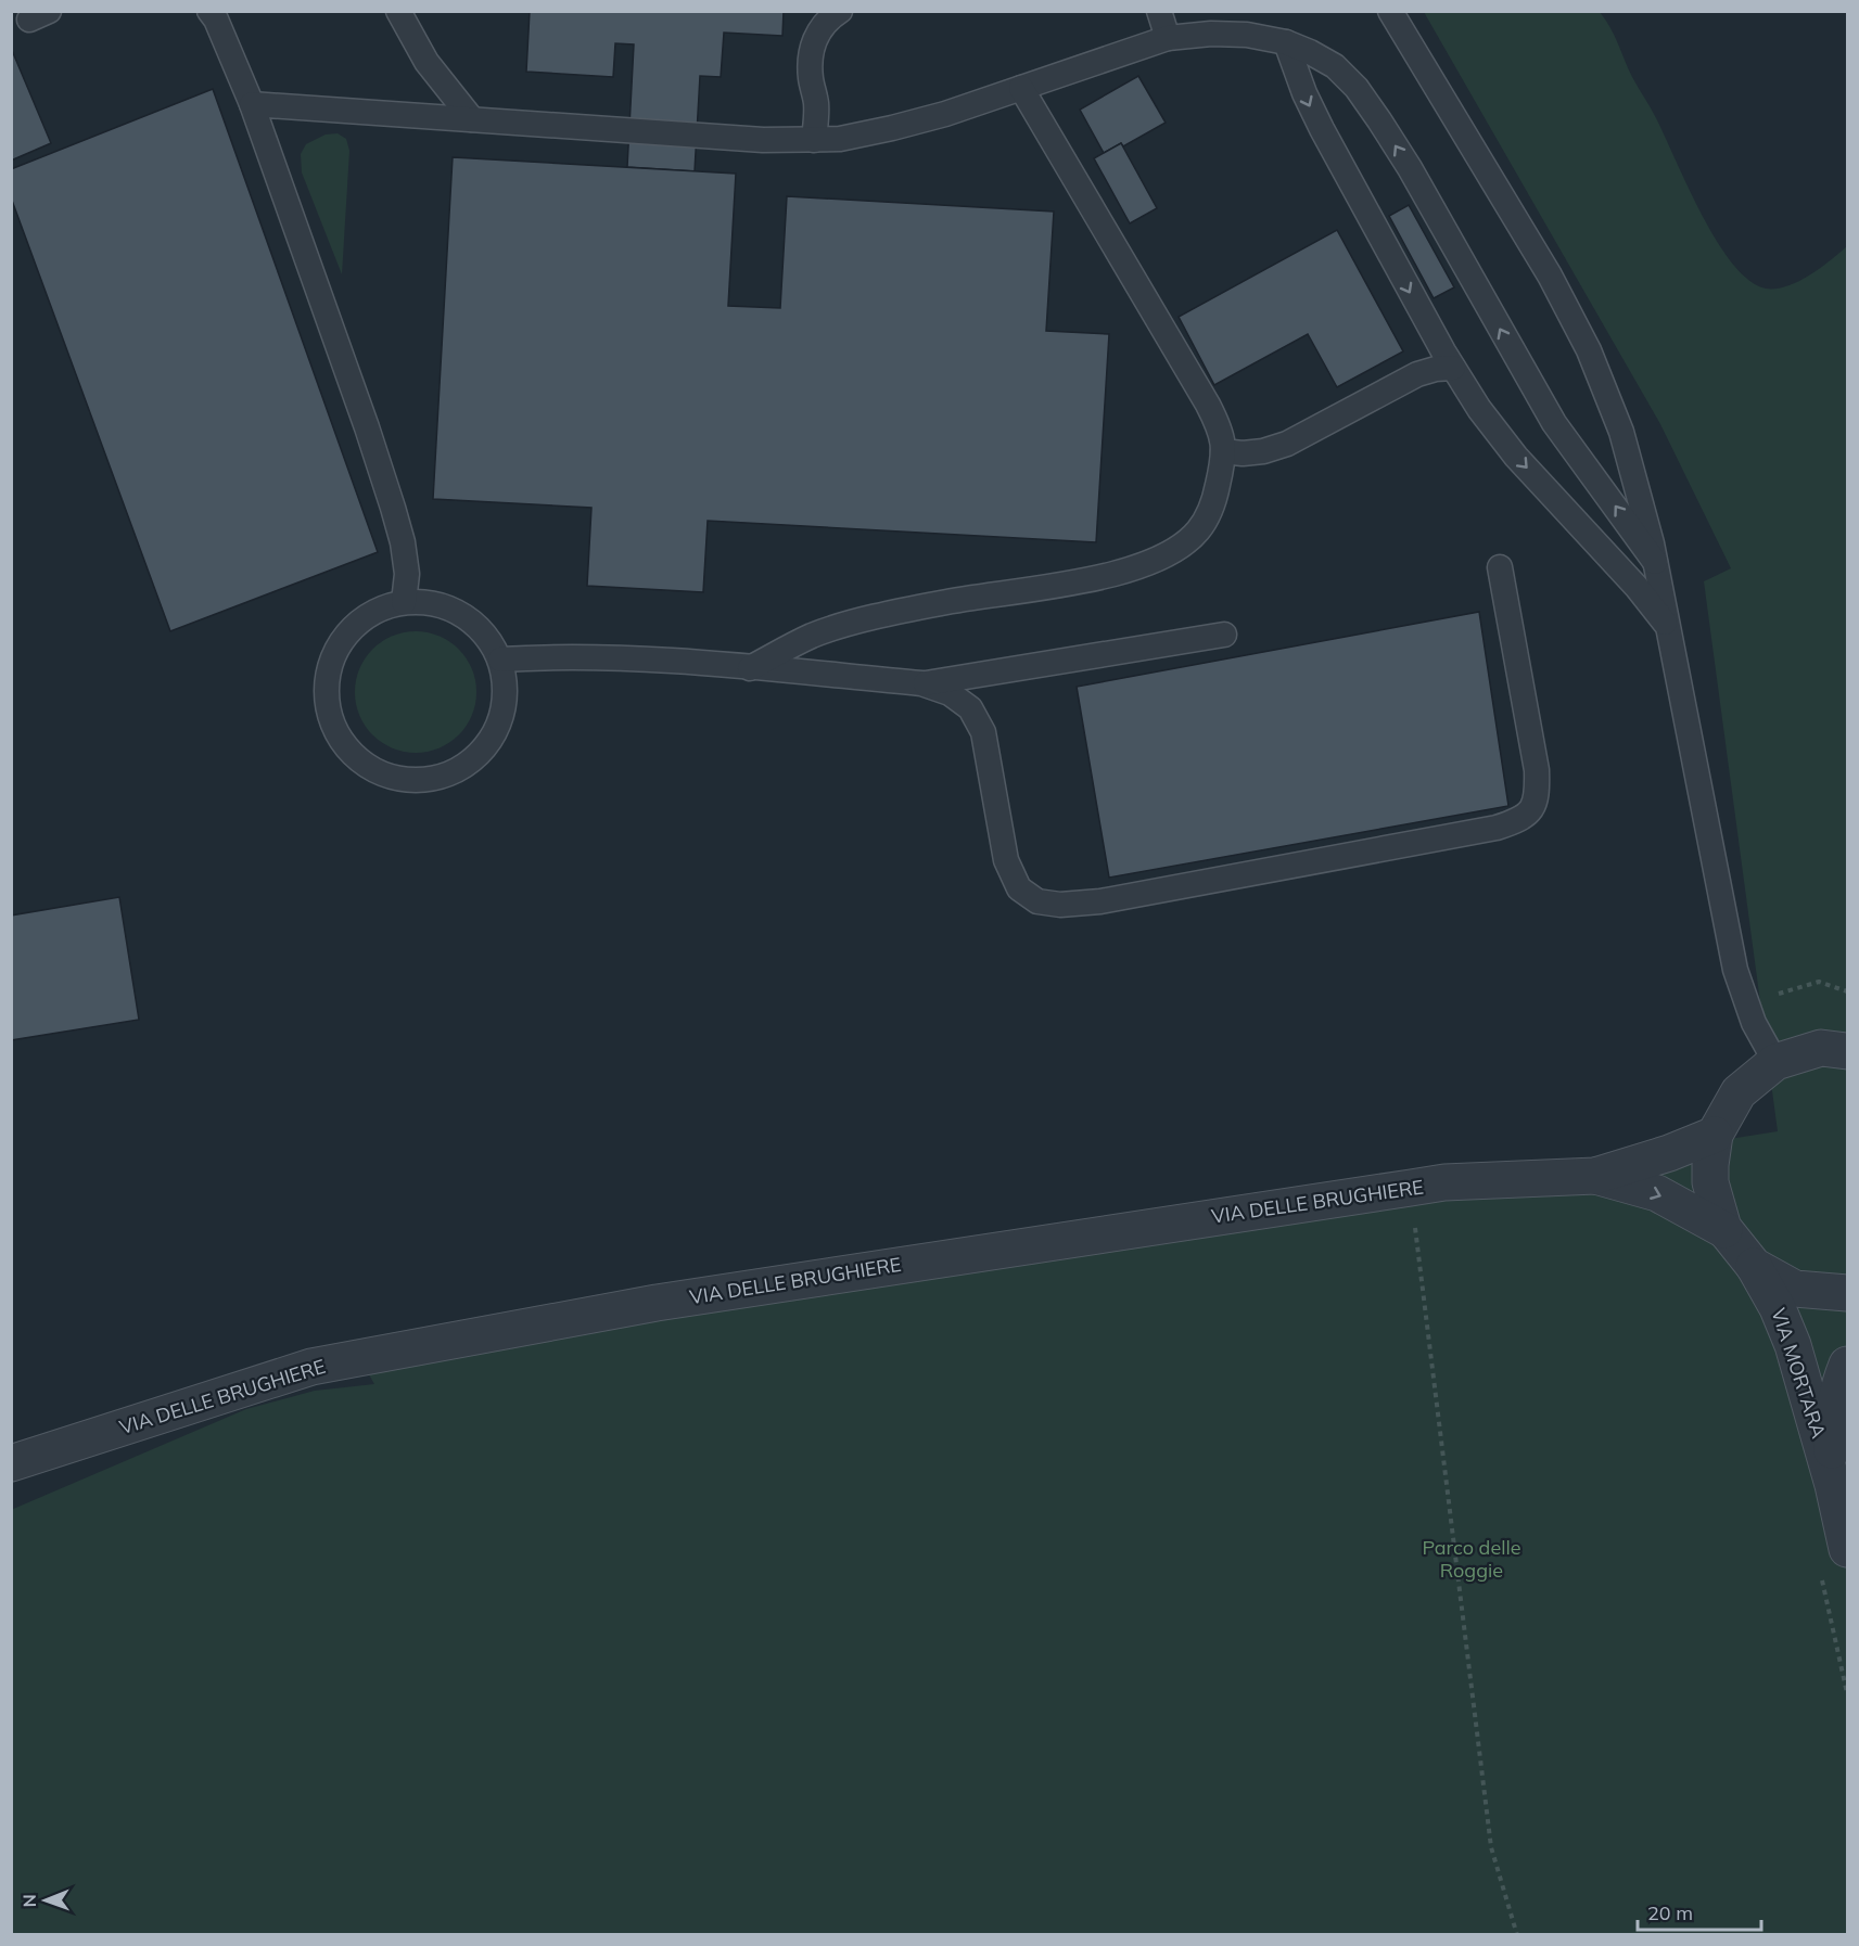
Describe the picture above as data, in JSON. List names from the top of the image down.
{
  "streets": {
    "street": ["VIA DELLE BRUGHIERE", "VIA MORTARA"]
  },
  "parks": ["Parco delle Roggie"],
  "scale_bar": "20 m",
  "north": "left"
}
